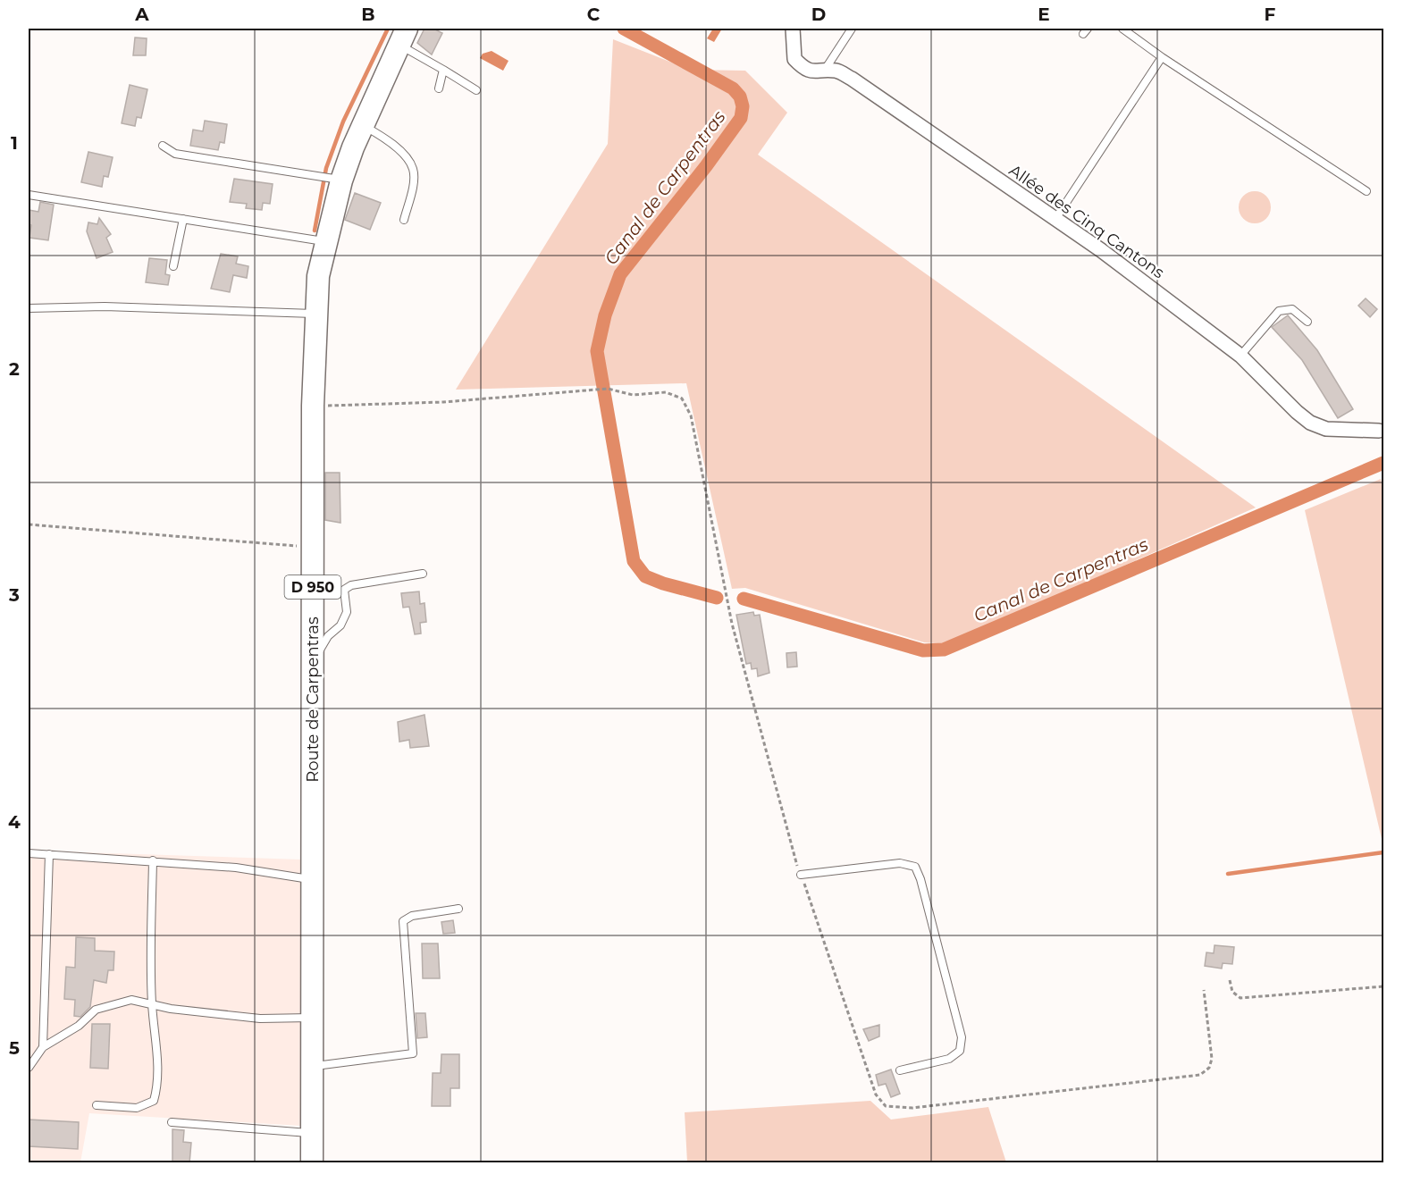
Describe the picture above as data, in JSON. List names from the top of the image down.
{
  "streets": {
    "main road": ["D 950", "Route de Carpentras"],
    "street": ["Allée des Cinq Cantons"]
  },
  "water": ["Canal de Carpentras"],
  "grid": {
    "columns": [
      "A",
      "B",
      "C",
      "D",
      "E",
      "F"
    ],
    "rows": [
      "1",
      "2",
      "3",
      "4",
      "5"
    ]
  }
}
